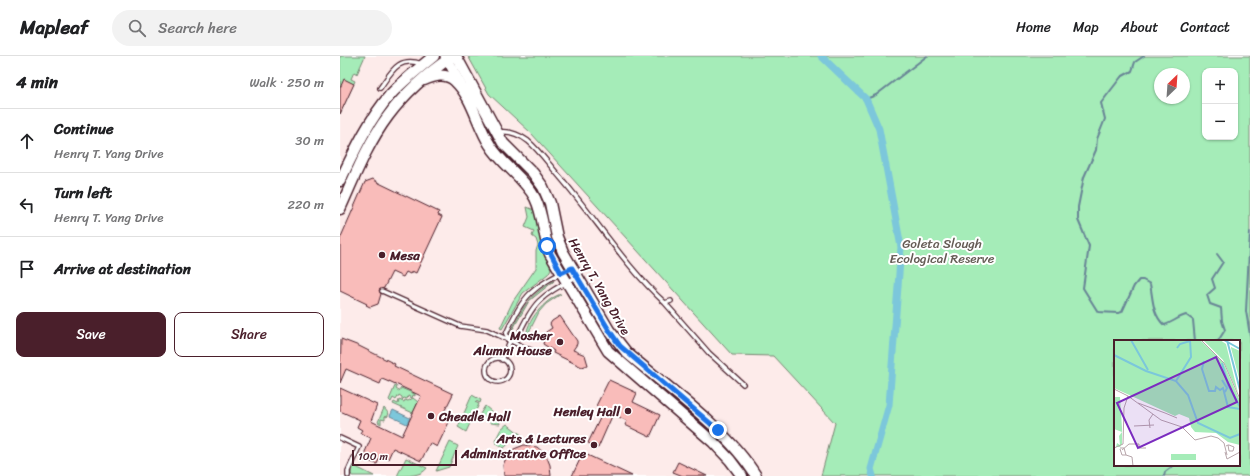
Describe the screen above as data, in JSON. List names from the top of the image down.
{
  "streets": {
    "main road": ["Henry T. Yang Drive"]
  },
  "parks": ["Goleta Slough Ecological Reserve"],
  "places": [
    "Mesa",
    "Mosher Alumni House",
    "Henley Hall",
    "Cheadle Hall",
    "Arts & Lectures Administrative Office"
  ],
  "scale_bar": "100 m",
  "north": "top right",
  "page": {
    "header": "Mapleaf",
    "search": "Search here",
    "nav": [
      "Home",
      "Map",
      "About",
      "Contact"
    ],
    "heading": ["4 min", "Walk · 250 m"],
    "map_buttons": ["+", "−"],
    "list": [
      ["Continue", "Henry T. Yang Drive", "30 m"],
      ["Turn left", "Henry T. Yang Drive", "220 m"],
      "Arrive at destination"
    ],
    "buttons": ["Save", "Share"],
    "scale": "100 m"
  }
}
